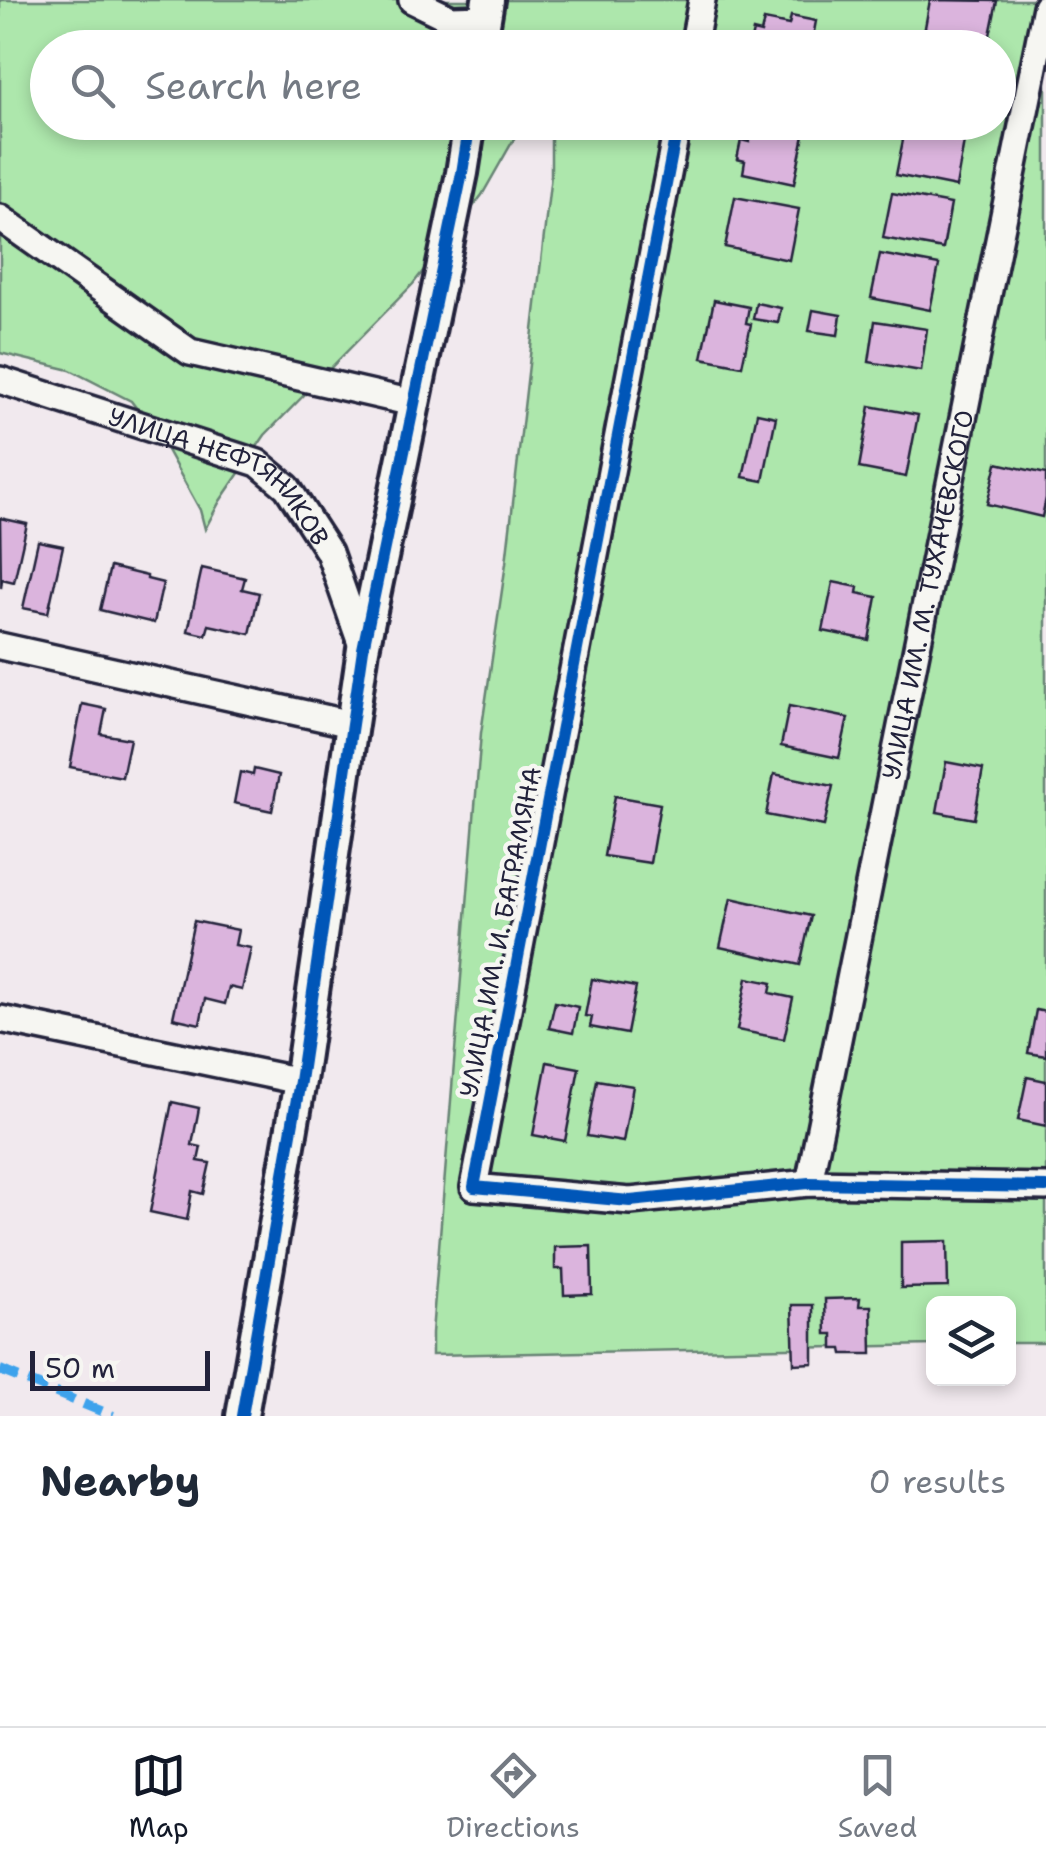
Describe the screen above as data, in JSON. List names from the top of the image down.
{
  "streets": {
    "street": ["УЛИЦА НЕФТЯНИКОВ", "УЛИЦА ИМ. М. ТУХАЧЕВСКОГО", "УЛИЦА ИМ. И. БАГРАМЯНА"]
  },
  "crossings": [
    ["УЛИЦА ИМ. М. ТУХАЧЕВСКОГО", "УЛИЦА ИМ. И. БАГРАМЯНА"]
  ],
  "scale_bar": "50 m",
  "page": {
    "search": "Search here",
    "scale": "50 m",
    "heading": ["Nearby", "0 results"],
    "nav": ["Map", "Directions", "Saved"]
  }
}
